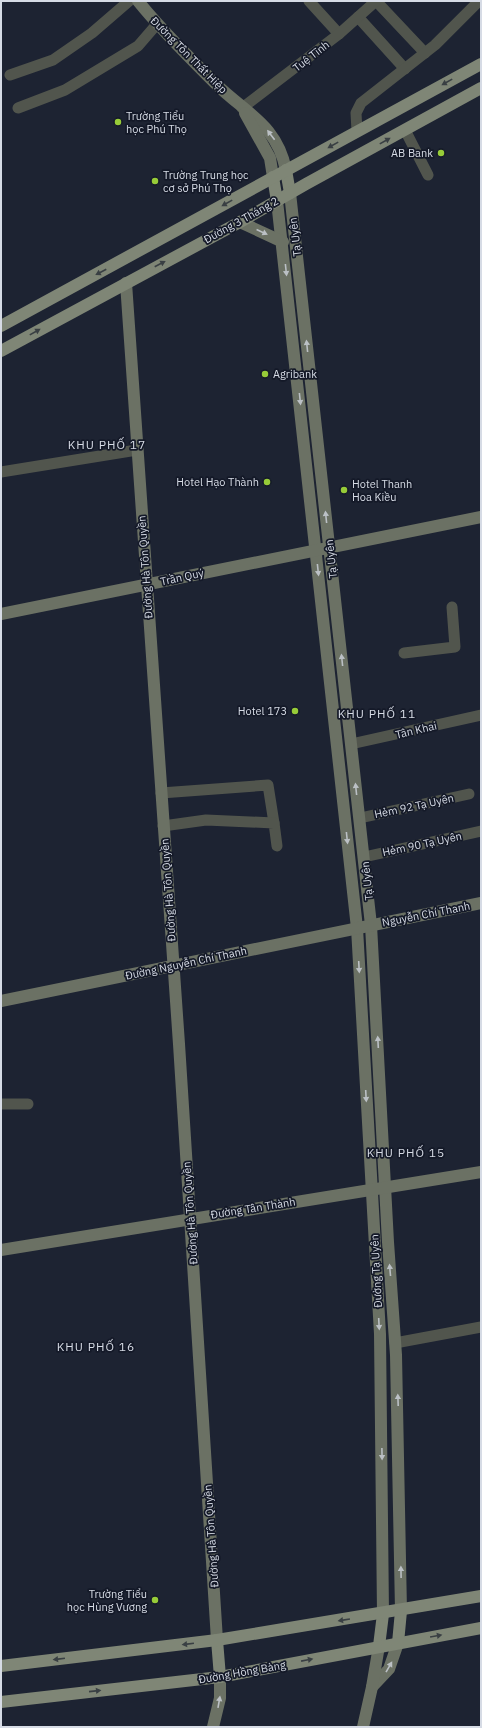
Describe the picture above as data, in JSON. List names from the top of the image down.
{
  "streets": {
    "main road": [
      "Đường Tôn Thất Hiệp",
      "Đường 3 Tháng 2",
      "Tạ Uyên",
      "Đường Hà Tôn Quyền",
      "Trần Quý",
      "Nguyễn Chí Thanh",
      "Đường Nguyễn Chí Thanh",
      "Đường Tân Thành",
      "Đường Tạ Uyên",
      "Đường Hồng Bàng"
    ],
    "street": [
      "Tuệ Tĩnh",
      "Tân Khai",
      "Hẻm 92 Tạ Uyên",
      "Hẻm 90 Tạ Uyên"
    ]
  },
  "crossings": [
    ["Đường Tôn Thất Hiệp", "Tuệ Tĩnh"],
    ["Đường Tôn Thất Hiệp", "Đường 3 Tháng 2"],
    ["Đường 3 Tháng 2", "Tạ Uyên"],
    ["Đường 3 Tháng 2", "Đường Hà Tôn Quyền"],
    ["Tạ Uyên", "Trần Quý"],
    ["Tạ Uyên", "Tân Khai"],
    ["Tạ Uyên", "Hẻm 92 Tạ Uyên"],
    ["Tạ Uyên", "Hẻm 90 Tạ Uyên"],
    ["Tạ Uyên", "Nguyễn Chí Thanh"],
    ["Tạ Uyên", "Đường Nguyễn Chí Thanh"],
    ["Tạ Uyên", "Đường Tạ Uyên"],
    ["Đường Hà Tôn Quyền", "Trần Quý"],
    ["Đường Hà Tôn Quyền", "Đường Nguyễn Chí Thanh"],
    ["Đường Hà Tôn Quyền", "Đường Tân Thành"],
    ["Nguyễn Chí Thanh", "Đường Nguyễn Chí Thanh"],
    ["Nguyễn Chí Thanh", "Đường Tạ Uyên"],
    ["Đường Nguyễn Chí Thanh", "Đường Tạ Uyên"],
    ["Đường Tân Thành", "Đường Tạ Uyên"]
  ],
  "districts": [
    "KHU PHỐ 17",
    "KHU PHỐ 11",
    "KHU PHỐ 15",
    "KHU PHỐ 16"
  ],
  "places": [
    "Trường Tiểu học Phú Thọ",
    "AB Bank",
    "Trường Trung học cơ sở Phú Thọ",
    "Agribank",
    "Hotel Hạo Thành",
    "Hotel Thanh Hoa Kiều",
    "Hotel 173",
    "Trường Tiểu học Hùng Vương"
  ]
}
